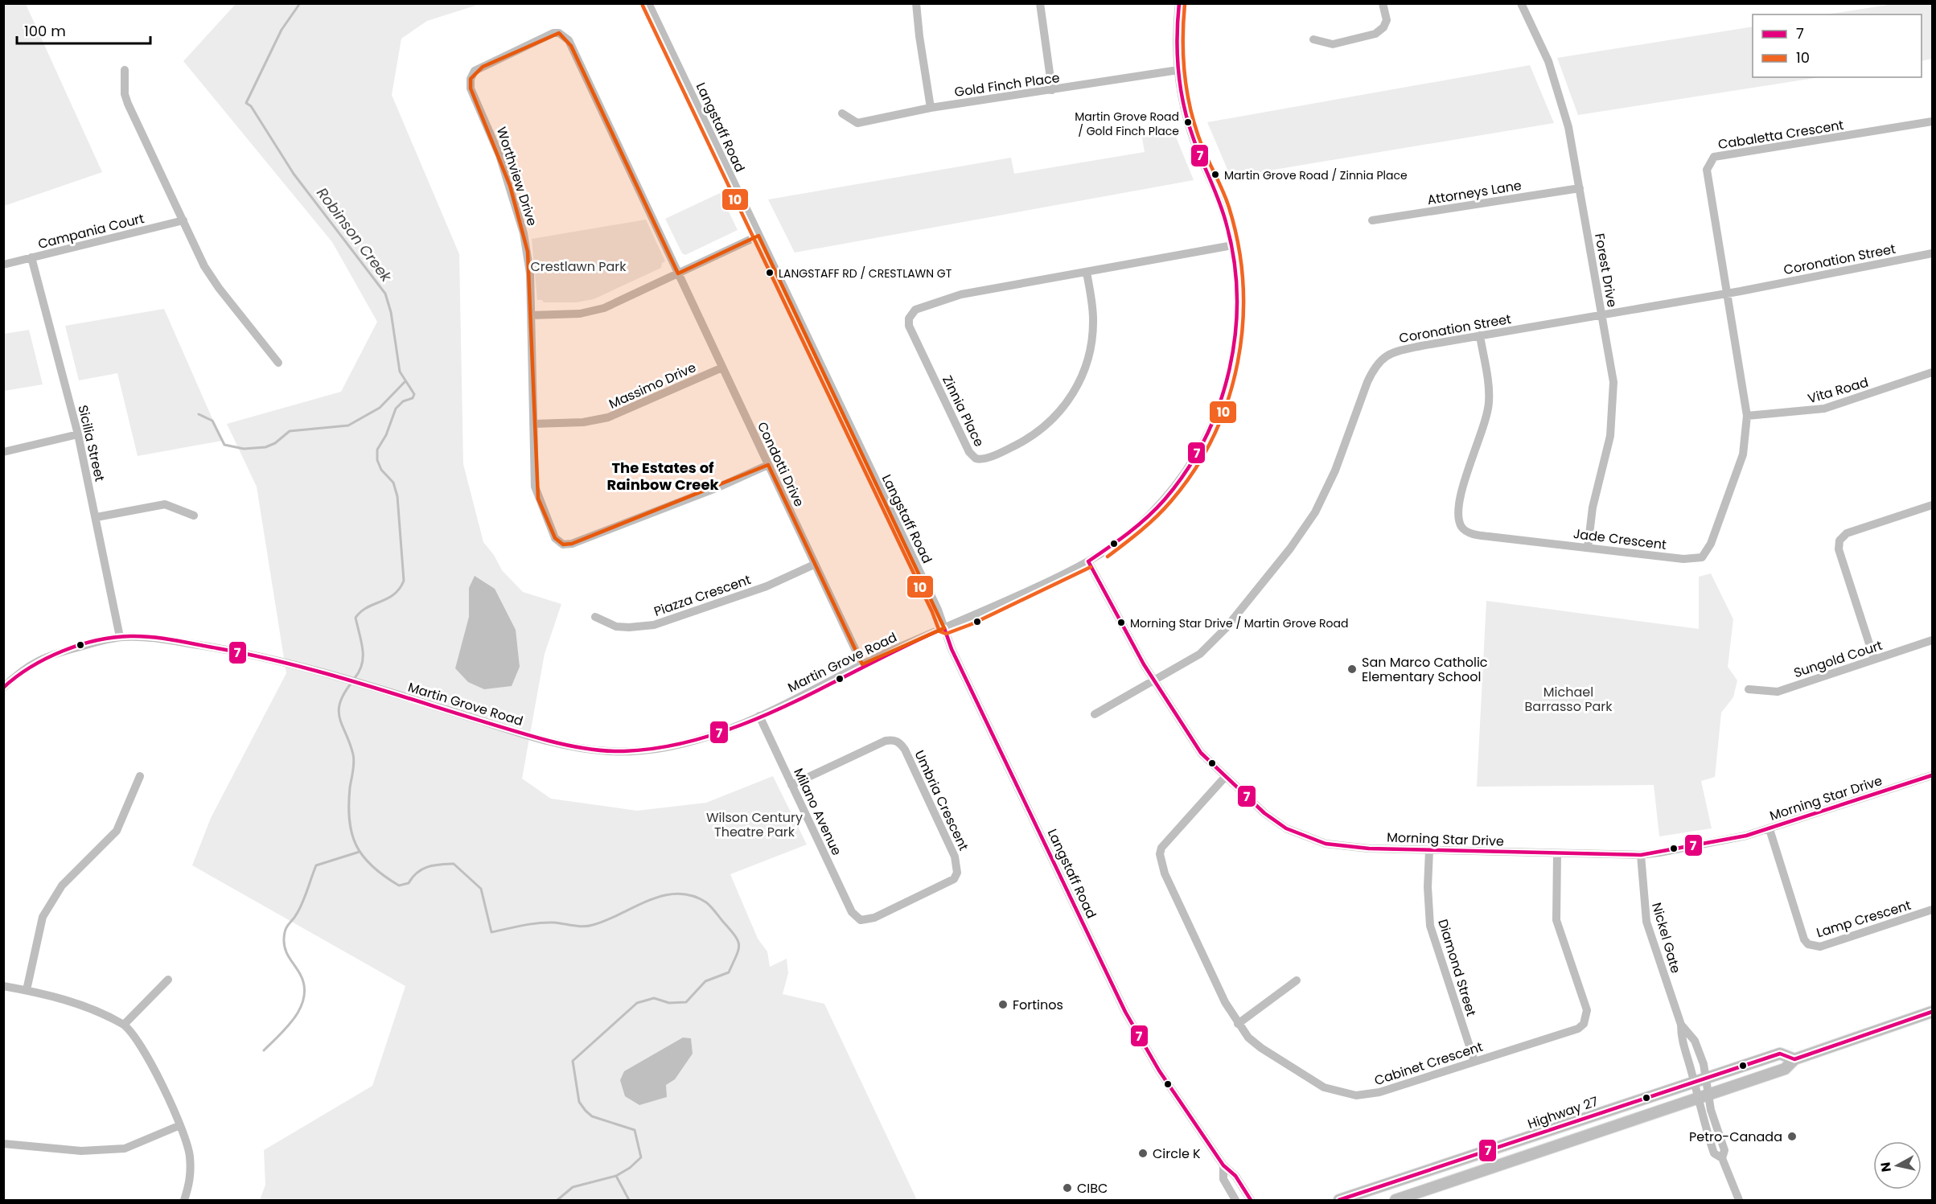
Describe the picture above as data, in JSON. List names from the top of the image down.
{
  "streets": {
    "main road": ["Highway 27"],
    "street": [
      "Gold Finch Place",
      "Langstaff Road",
      "Cabaletta Crescent",
      "Worthview Drive",
      "Attorneys Lane",
      "Campania Court",
      "Coronation Street",
      "Forest Drive",
      "Massimo Drive",
      "Vita Road",
      "Zinnia Place",
      "Sicilia Street",
      "Condotti Drive",
      "Jade Crescent",
      "Piazza Crescent",
      "Sungold Court",
      "Martin Grove Road",
      "Morning Star Drive",
      "Umbria Crescent",
      "Milano Avenue",
      "Lamp Crescent",
      "Nickel Gate",
      "Diamond Street",
      "Cabinet Crescent"
    ]
  },
  "crossings": [
    ["Gold Finch Place", "Martin Grove Road"],
    ["Langstaff Road", "Martin Grove Road"],
    ["Cabaletta Crescent", "Coronation Street"],
    ["Cabaletta Crescent", "Jade Crescent"],
    ["Worthview Drive", "Massimo Drive"],
    ["Worthview Drive", "Condotti Drive"],
    ["Attorneys Lane", "Forest Drive"],
    ["Campania Court", "Sicilia Street"],
    ["Coronation Street", "Forest Drive"],
    ["Coronation Street", "Jade Crescent"],
    ["Coronation Street", "Morning Star Drive"],
    ["Forest Drive", "Jade Crescent"],
    ["Massimo Drive", "Condotti Drive"],
    ["Vita Road", "Jade Crescent"],
    ["Zinnia Place", "Martin Grove Road"],
    ["Sicilia Street", "Martin Grove Road"],
    ["Condotti Drive", "Piazza Crescent"],
    ["Condotti Drive", "Martin Grove Road"],
    ["Martin Grove Road", "Morning Star Drive"],
    ["Martin Grove Road", "Milano Avenue"],
    ["Morning Star Drive", "Lamp Crescent"],
    ["Morning Star Drive", "Nickel Gate"],
    ["Morning Star Drive", "Diamond Street"],
    ["Morning Star Drive", "Cabinet Crescent"],
    ["Umbria Crescent", "Milano Avenue"],
    ["Nickel Gate", "Highway 27"],
    ["Diamond Street", "Cabinet Crescent"]
  ],
  "districts": ["The Estates of Rainbow Creek"],
  "water": ["Robinson Creek"],
  "parks": ["Crestlawn Park", "Michael Barrasso Park", "Wilson Century Theatre Park"],
  "places": [
    "Martin Grove Road / Gold Finch Place",
    "Martin Grove Road / Zinnia Place",
    "LANGSTAFF RD / CRESTLAWN GT",
    "Morning Star Drive / Martin Grove Road",
    "San Marco Catholic Elementary School",
    "Fortinos",
    "Petro-Canada",
    "Circle K",
    "CIBC"
  ],
  "lines": ["transit line 7", "transit line 10"],
  "legend": ["7", "10"],
  "scale_bar": "100 m",
  "north": "left"
}
